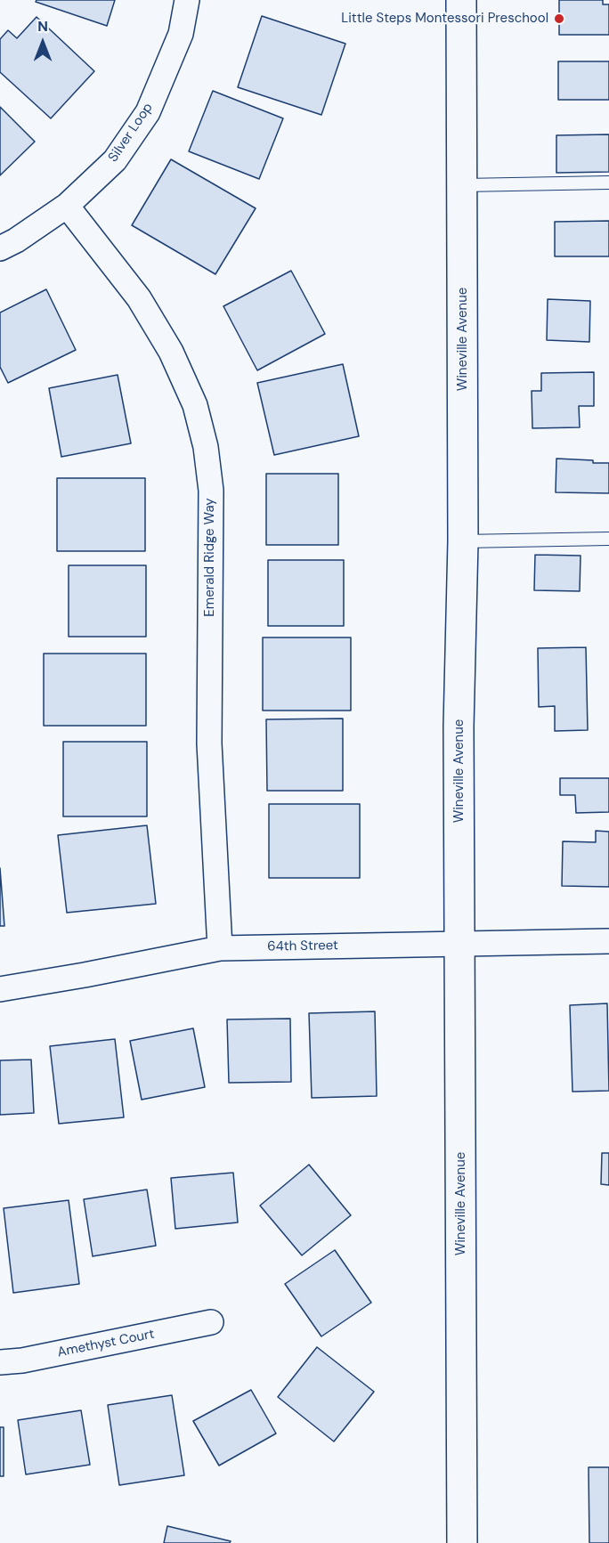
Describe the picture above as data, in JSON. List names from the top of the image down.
{
  "streets": {
    "street": [
      "Silver Loop",
      "Wineville Avenue",
      "Emerald Ridge Way",
      "64th Street",
      "Amethyst Court"
    ]
  },
  "crossings": [
    ["Silver Loop", "Emerald Ridge Way"],
    ["Wineville Avenue", "64th Street"],
    ["Emerald Ridge Way", "64th Street"]
  ],
  "places": ["Little Steps Montessori Preschool"],
  "north": "top"
}
